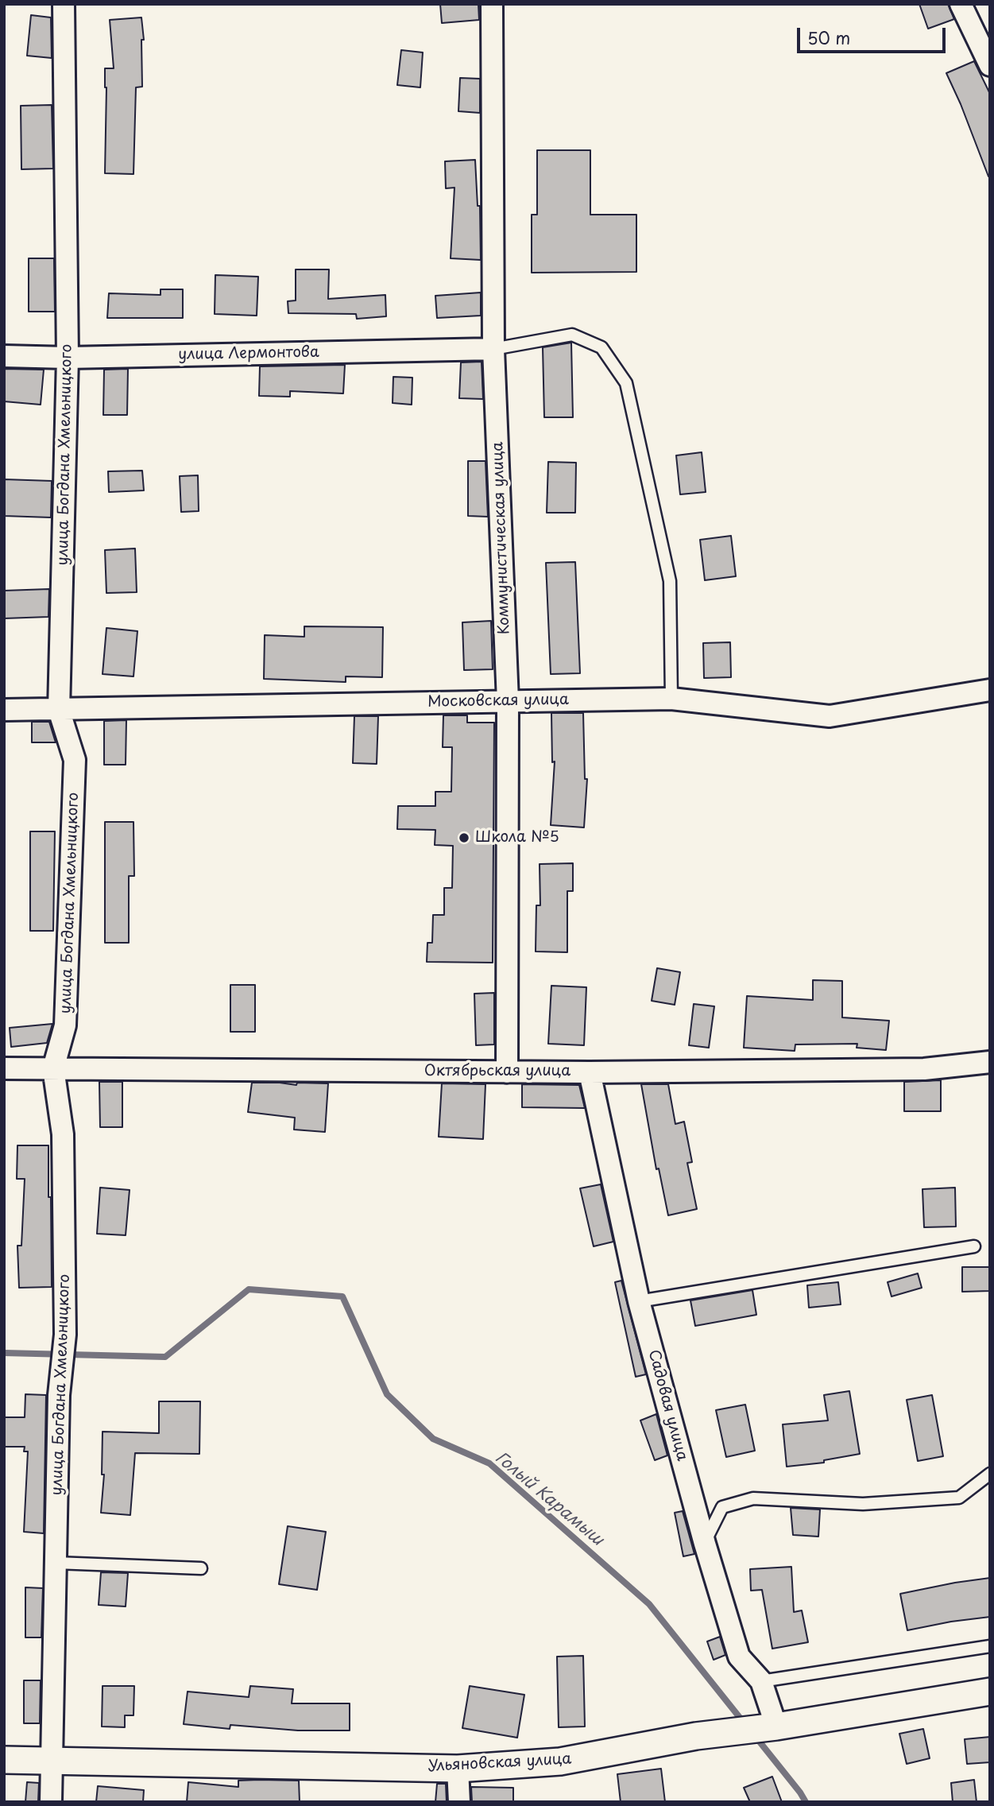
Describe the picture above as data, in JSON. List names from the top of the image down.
{
  "streets": {
    "street": [
      "улица Лермонтова",
      "улица Богдана Хмельницкого",
      "Коммунистическая улица",
      "Московская улица",
      "Октябрьская улица",
      "Садовая улица",
      "Ульяновская улица"
    ]
  },
  "crossings": [
    ["улица Лермонтова", "улица Богдана Хмельницкого"],
    ["улица Лермонтова", "Коммунистическая улица"],
    ["улица Богдана Хмельницкого", "Московская улица"],
    ["улица Богдана Хмельницкого", "Октябрьская улица"],
    ["улица Богдана Хмельницкого", "Ульяновская улица"],
    ["Коммунистическая улица", "Московская улица"],
    ["Коммунистическая улица", "Октябрьская улица"],
    ["Октябрьская улица", "Садовая улица"],
    ["Садовая улица", "Ульяновская улица"]
  ],
  "water": ["Голый Карамыш"],
  "places": ["Школа №5"],
  "scale_bar": "50 m"
}
